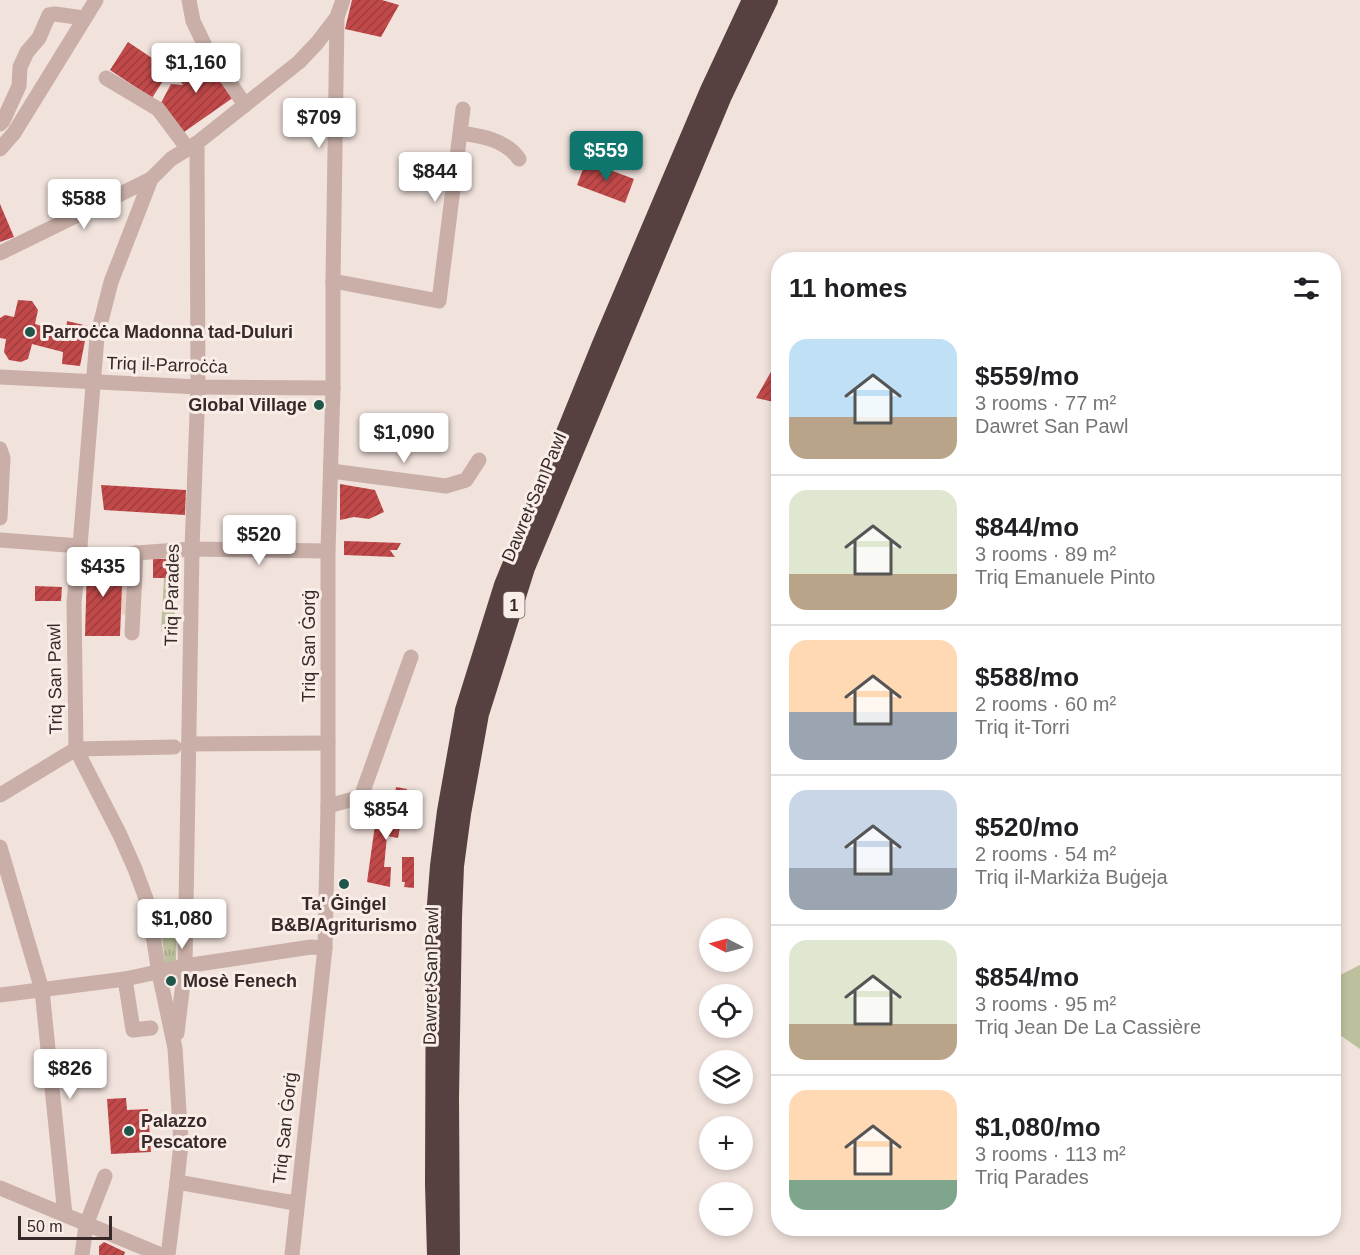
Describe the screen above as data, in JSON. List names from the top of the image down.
{
  "streets": {
    "highway": ["Dawret San Pawl", "1"],
    "street": [
      "Triq il-Parroċċa",
      "Triq Parades",
      "Triq San Ġorġ",
      "Triq San Pawl"
    ]
  },
  "crossings": [
    ["Triq il-Parroċċa", "Triq Parades"],
    ["Triq il-Parroċċa", "Triq San Ġorġ"],
    ["Triq il-Parroċċa", "Triq San Pawl"],
    ["Triq Parades", "Triq San Pawl"],
    ["Triq San Ġorġ", "Triq San Pawl"]
  ],
  "places": [
    "Parroċċa Madonna tad-Duluri",
    "Global Village",
    "Ta' Ġinġel B&B/Agriturismo",
    "Mosè Fenech",
    "Palazzo Pescatore"
  ],
  "scale_bar": "50 m",
  "north": "left",
  "page": {
    "price": [
      "$1,160",
      "$709",
      "$559",
      "$844",
      "$588",
      "$1,090",
      "$520",
      "$435",
      "$854",
      "$1,080",
      "$826"
    ],
    "heading": "11 homes",
    "list": [
      {
        "name": "$559/mo",
        "note": "3 rooms · 77 m² · Dawret San Pawl"
      },
      {
        "name": "$844/mo",
        "note": "3 rooms · 89 m² · Triq Emanuele Pinto"
      },
      {
        "name": "$588/mo",
        "note": "2 rooms · 60 m² · Triq it-Torri"
      },
      {
        "name": "$520/mo",
        "note": "2 rooms · 54 m² · Triq il-Markiża Buġeja"
      },
      {
        "name": "$854/mo",
        "note": "3 rooms · 95 m² · Triq Jean De La Cassière"
      },
      {
        "name": "$1,080/mo",
        "note": "3 rooms · 113 m² · Triq Parades"
      }
    ],
    "map_buttons": ["+", "−"],
    "scale": "50 m"
  }
}
